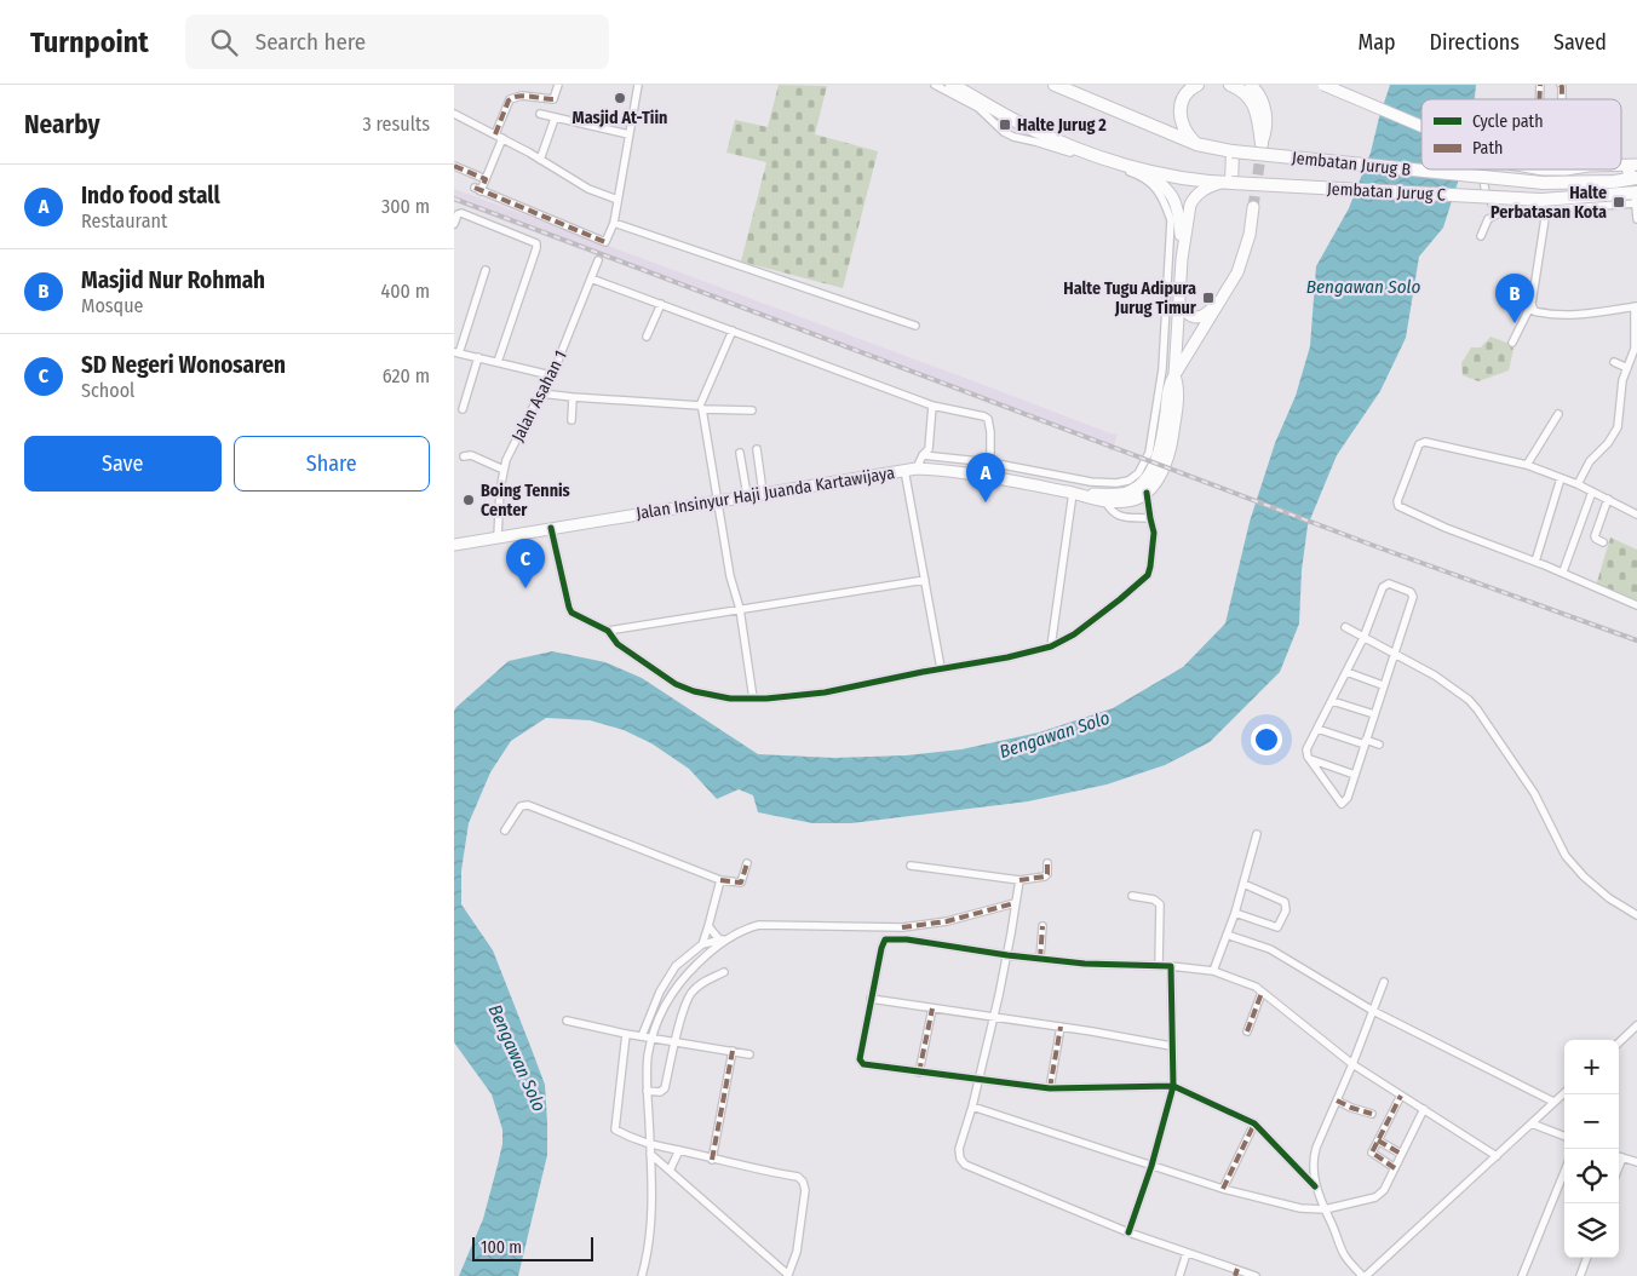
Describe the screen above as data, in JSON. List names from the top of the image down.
{
  "streets": {
    "highway": ["Jembatan Jurug B", "Jembatan Jurug C"],
    "main road": ["Jalan Insinyur Haji Juanda Kartawijaya"],
    "street": ["Jalan Asahan 1"]
  },
  "crossings": [
    ["Jembatan Jurug C", "Jalan Insinyur Haji Juanda Kartawijaya"],
    ["Jalan Asahan 1", "Jalan Insinyur Haji Juanda Kartawijaya"]
  ],
  "water": ["Bengawan Solo"],
  "places": {
    "other": ["Masjid At-Tiin", "Boing Tennis Center"],
    "transit": ["Halte Jurug 2", "Halte Perbatasan Kota", "Halte Tugu Adipura Jurug Timur"]
  },
  "legend": ["Cycle path", "Path"],
  "scale_bar": "100 m",
  "page": {
    "header": "Turnpoint",
    "search": "Search here",
    "nav": ["Map", "Directions", "Saved"],
    "heading": ["Nearby", "3 results"],
    "list": [
      {
        "mark": "A",
        "name": "Indo food stall",
        "note": "Restaurant",
        "value": "300 m"
      },
      {
        "mark": "B",
        "name": "Masjid Nur Rohmah",
        "note": "Mosque",
        "value": "400 m"
      },
      {
        "mark": "C",
        "name": "SD Negeri Wonosaren",
        "note": "School",
        "value": "620 m"
      }
    ],
    "pins": ["B", "A", "C"],
    "buttons": ["Save", "Share"],
    "map_buttons": ["+", "−"],
    "scale": "100 m"
  }
}
